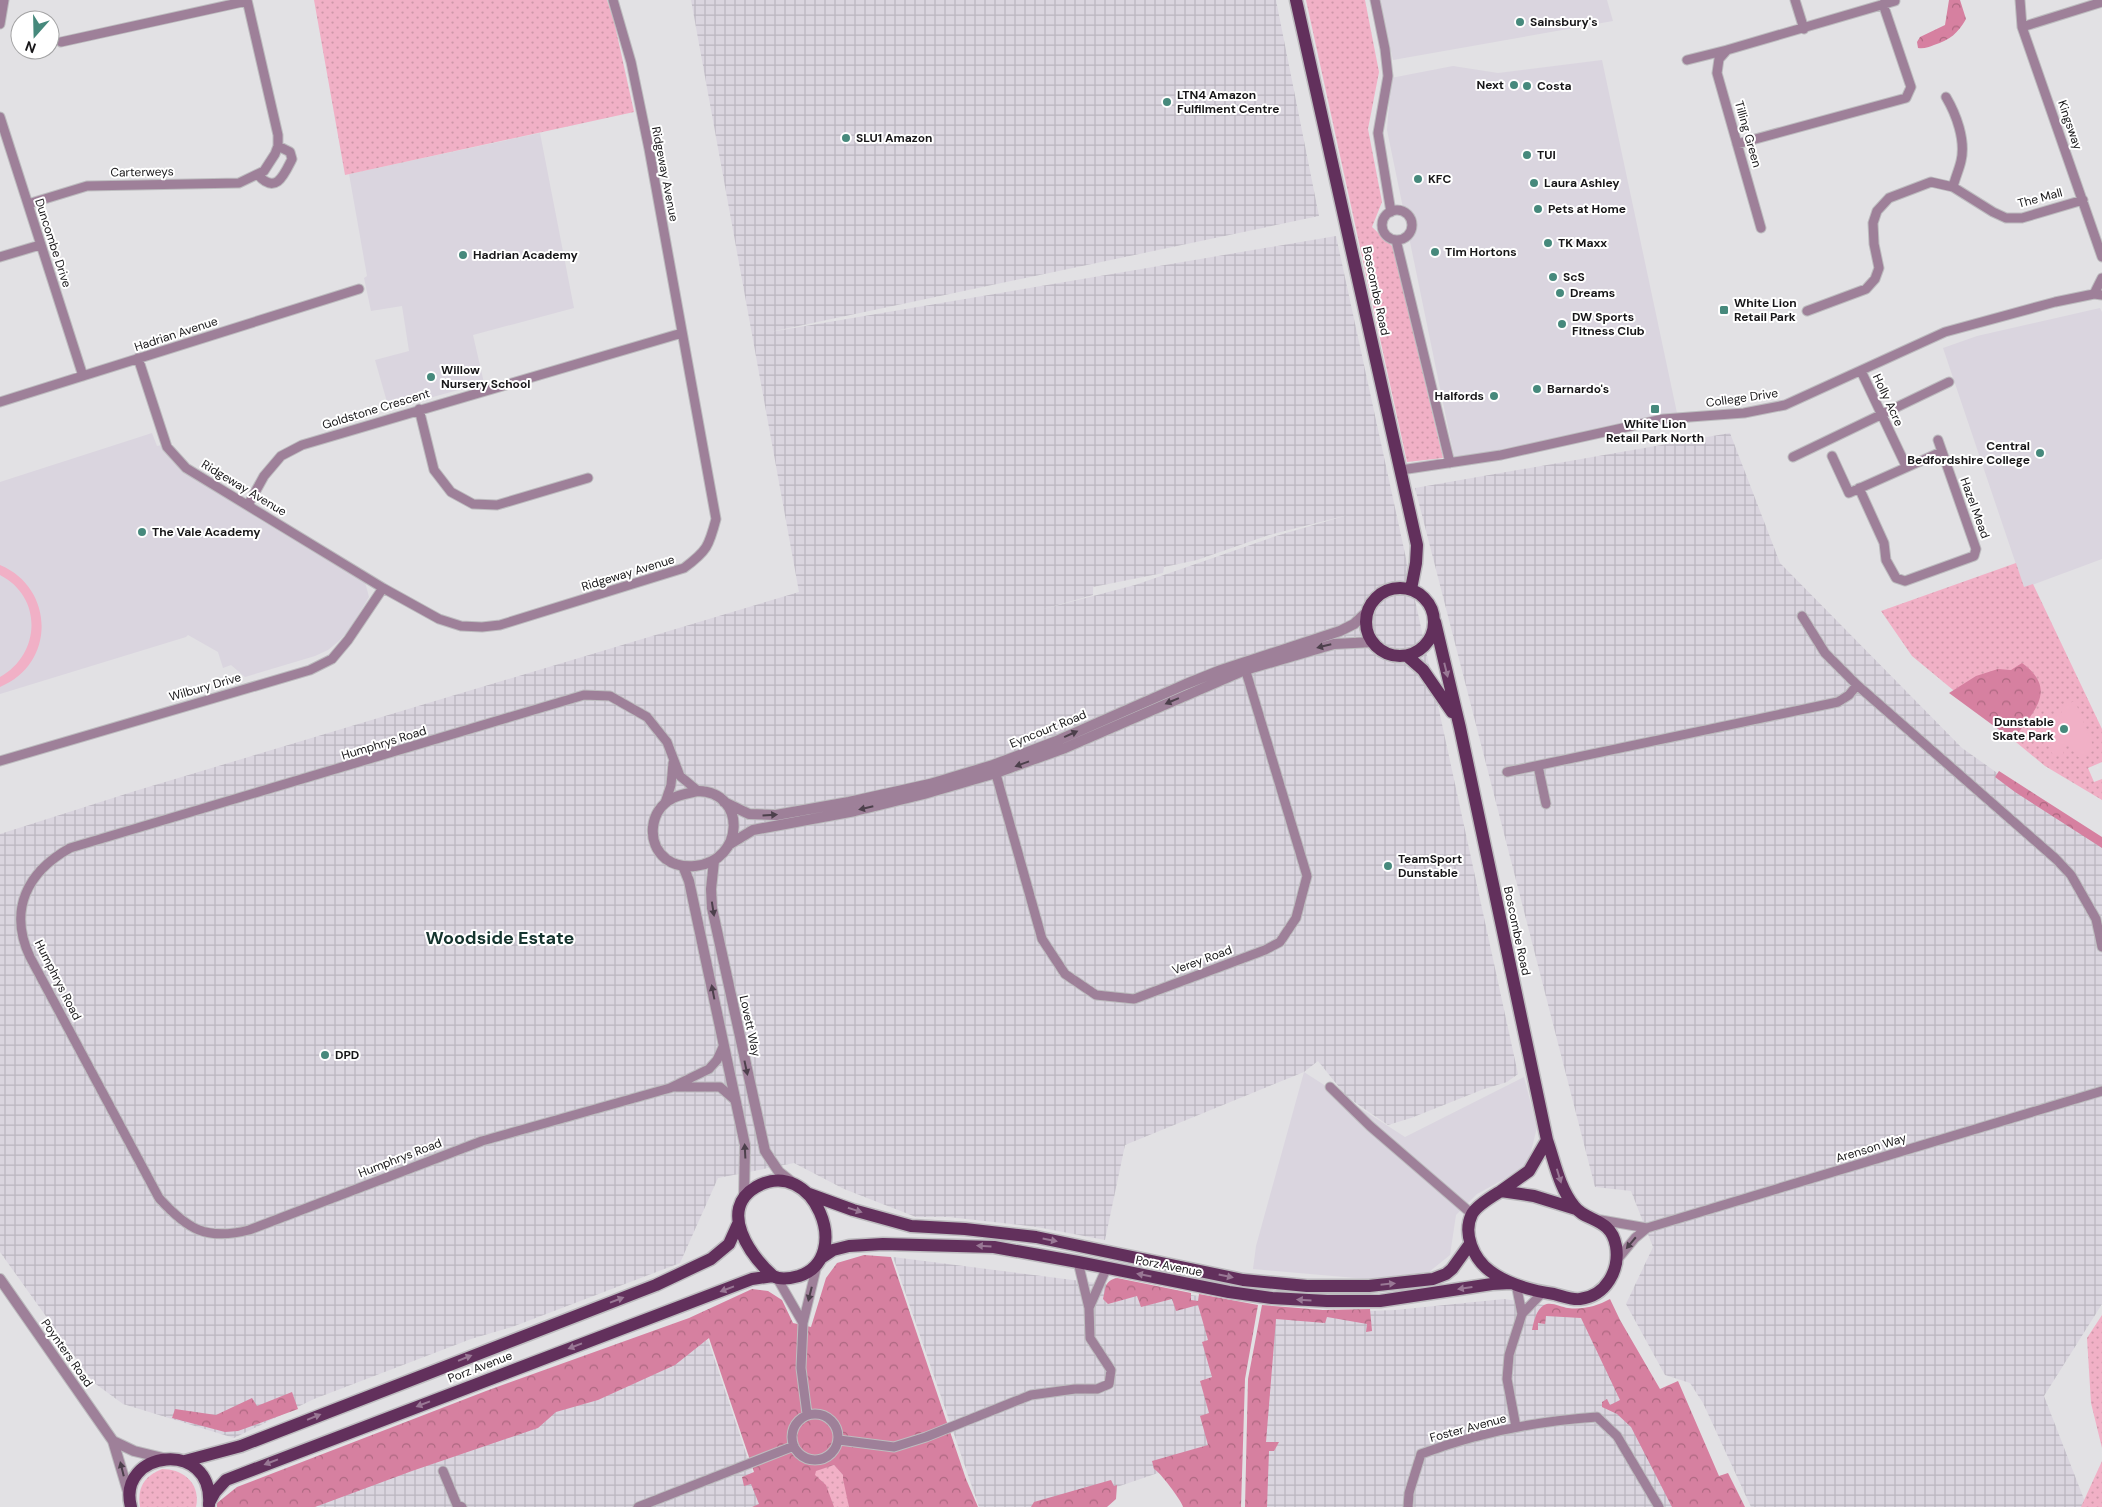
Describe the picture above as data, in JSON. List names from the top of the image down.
{
  "streets": {
    "main road": ["Boscombe Road", "Porz Avenue"],
    "street": [
      "Kingsway",
      "Tilling Green",
      "Carterweys",
      "Ridgeway Avenue",
      "The Mall",
      "Duncombe Drive",
      "Hadrian Avenue",
      "College Drive",
      "Holly Acre",
      "Goldstone Crescent",
      "Hazel Mead",
      "Wilbury Drive",
      "Eyncourt Road",
      "Humphrys Road",
      "Verey Road",
      "Lovett Way",
      "Arenson Way",
      "Poynters Road",
      "Foster Avenue"
    ]
  },
  "crossings": [
    ["Kingsway", "The Mall"],
    ["Carterweys", "Duncombe Drive"],
    ["Ridgeway Avenue", "Hadrian Avenue"],
    ["Ridgeway Avenue", "Goldstone Crescent"],
    ["Ridgeway Avenue", "Wilbury Drive"],
    ["Duncombe Drive", "Hadrian Avenue"],
    ["Boscombe Road", "College Drive"],
    ["Boscombe Road", "Eyncourt Road"],
    ["Boscombe Road", "Arenson Way"],
    ["Boscombe Road", "Porz Avenue"],
    ["College Drive", "Holly Acre"],
    ["Eyncourt Road", "Humphrys Road"],
    ["Eyncourt Road", "Verey Road"],
    ["Eyncourt Road", "Lovett Way"],
    ["Humphrys Road", "Lovett Way"],
    ["Lovett Way", "Porz Avenue"],
    ["Arenson Way", "Porz Avenue"]
  ],
  "districts": ["Woodside Estate"],
  "places": {
    "other": [
      "Sainsbury's",
      "Next",
      "Costa",
      "LTN4 Amazon Fulfilment Centre",
      "SLU1 Amazon",
      "TUI",
      "KFC",
      "Laura Ashley",
      "Pets at Home",
      "TK Maxx",
      "Tim Hortons",
      "Hadrian Academy",
      "ScS",
      "Dreams",
      "DW Sports Fitness Club",
      "Willow Nursery School",
      "Barnardo's",
      "Halfords",
      "Central Bedfordshire College",
      "The Vale Academy",
      "Dunstable Skate Park",
      "TeamSport Dunstable",
      "DPD"
    ],
    "transit": ["White Lion Retail Park", "White Lion Retail Park North"]
  },
  "north": "bottom"
}
